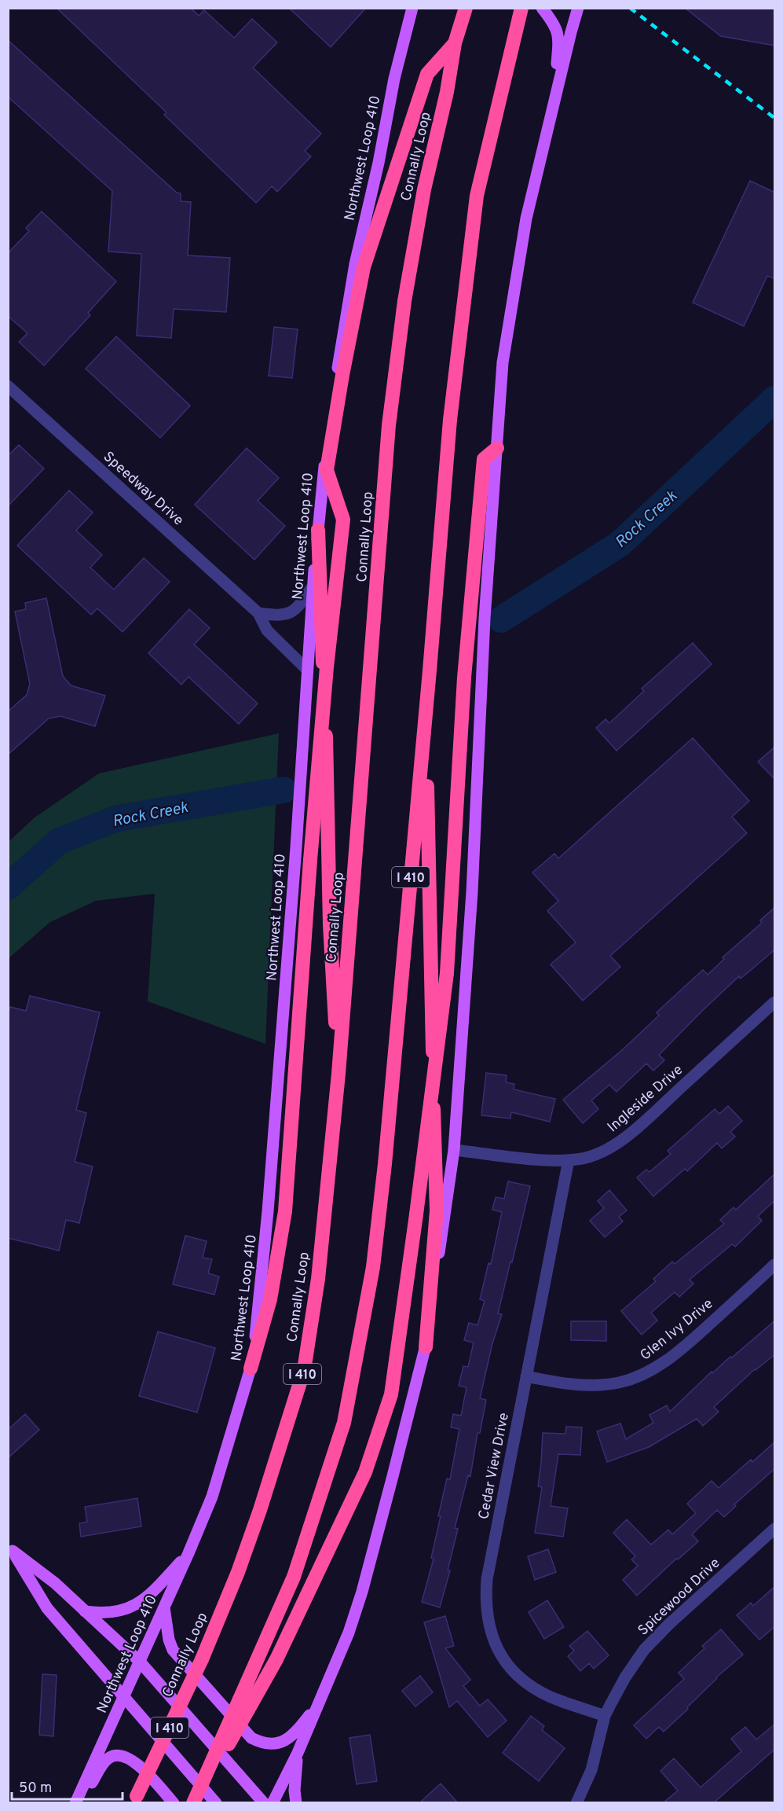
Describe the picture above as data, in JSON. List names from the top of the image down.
{
  "streets": {
    "highway": ["Connally Loop", "I 410"],
    "main road": ["Northwest Loop 410"],
    "street": [
      "Speedway Drive",
      "Ingleside Drive",
      "Glen Ivy Drive",
      "Cedar View Drive",
      "Spicewood Drive"
    ]
  },
  "crossings": [
    ["Northwest Loop 410", "Speedway Drive"],
    ["Ingleside Drive", "Cedar View Drive"],
    ["Glen Ivy Drive", "Cedar View Drive"],
    ["Cedar View Drive", "Spicewood Drive"]
  ],
  "water": ["Rock Creek"],
  "scale_bar": "50 m"
}
